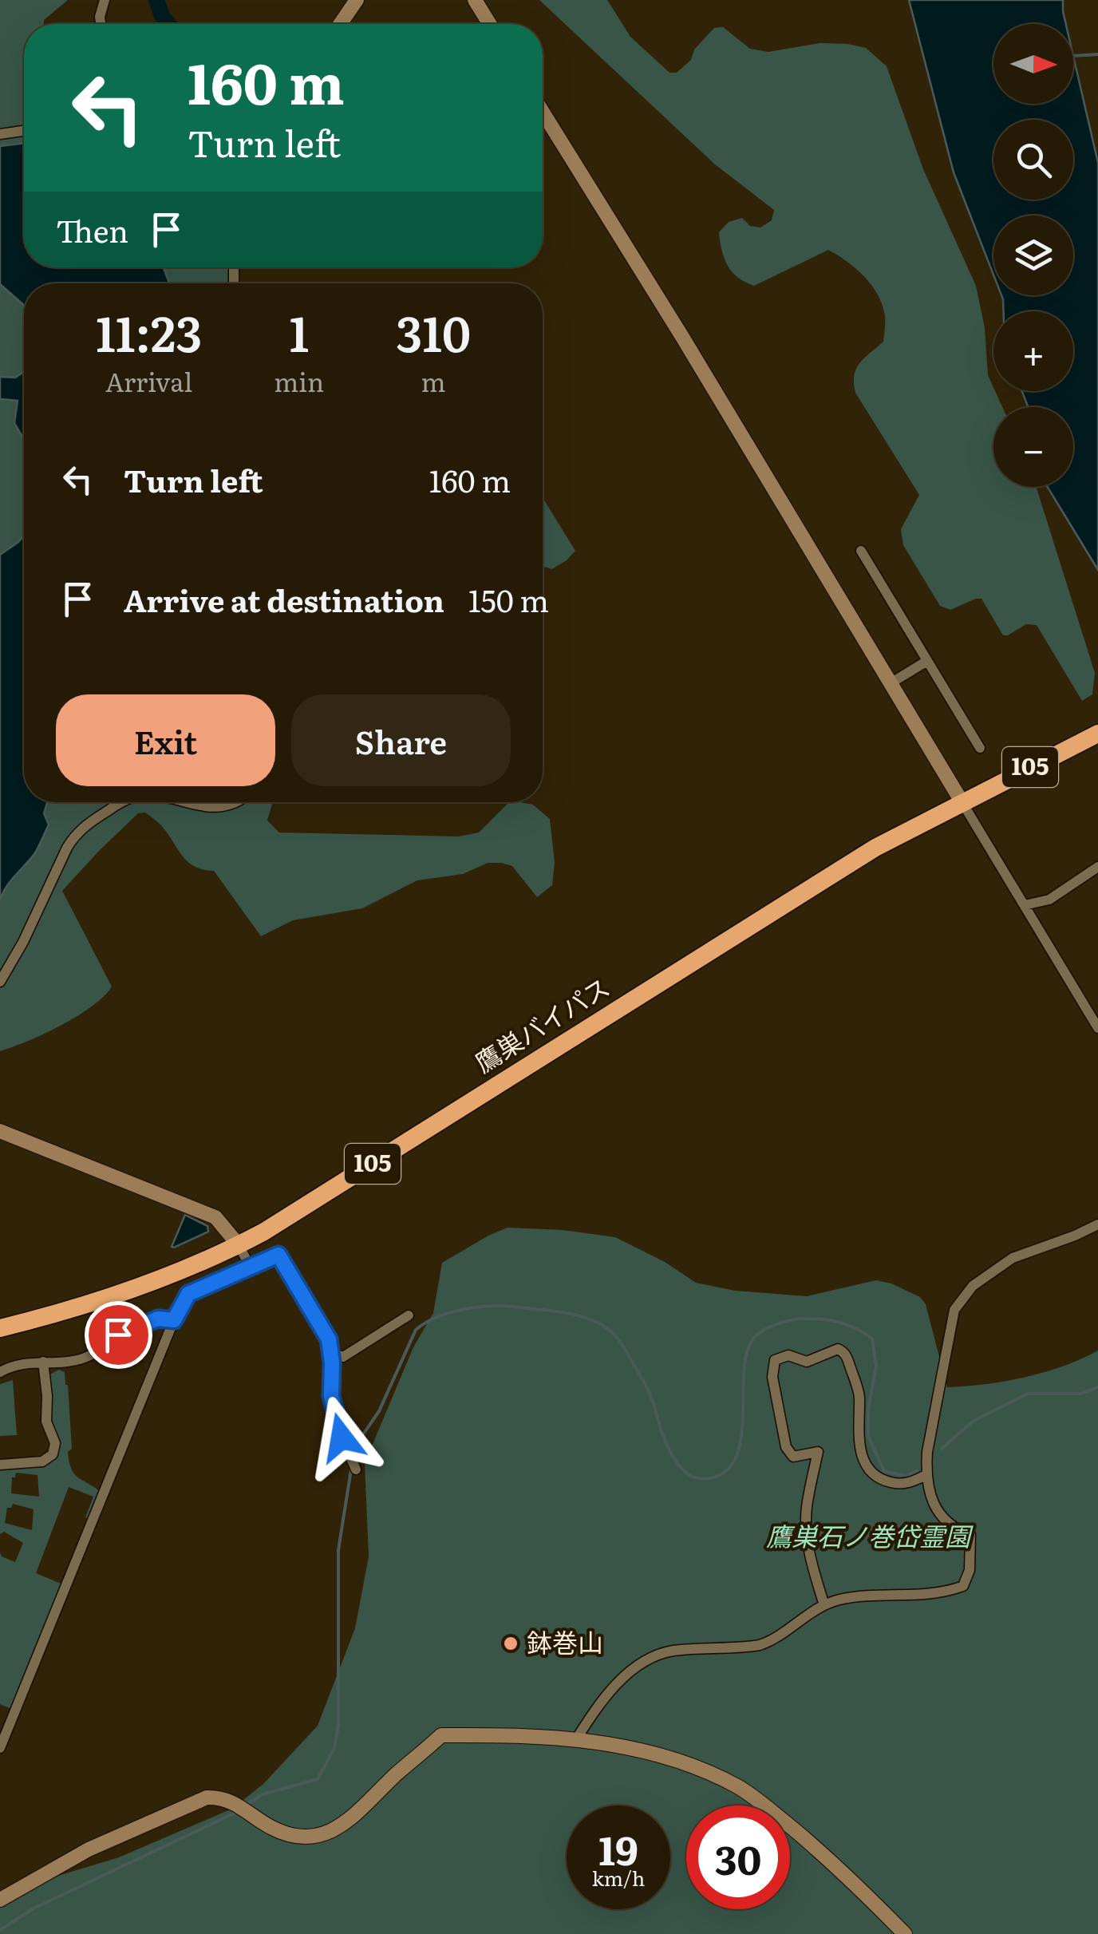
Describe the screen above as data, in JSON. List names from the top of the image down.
{
  "streets": {
    "highway": ["105", "鷹巣バイパス"]
  },
  "parks": ["鷹巣石ノ巻岱霊園"],
  "places": ["鉢巻山"],
  "north": "right",
  "page": {
    "map_buttons": ["+", "−"],
    "turn": ["160 m", "Turn left"],
    "then": "Then",
    "eta": [
      "11:23",
      "Arrival",
      "1",
      "min",
      "310",
      "m"
    ],
    "list": [
      {
        "name": "Turn left",
        "value": "160 m"
      },
      {
        "name": "Arrive at destination",
        "value": "150 m"
      }
    ],
    "buttons": ["Exit", "Share"],
    "speed": "19 km/h",
    "limit": "30"
  }
}
